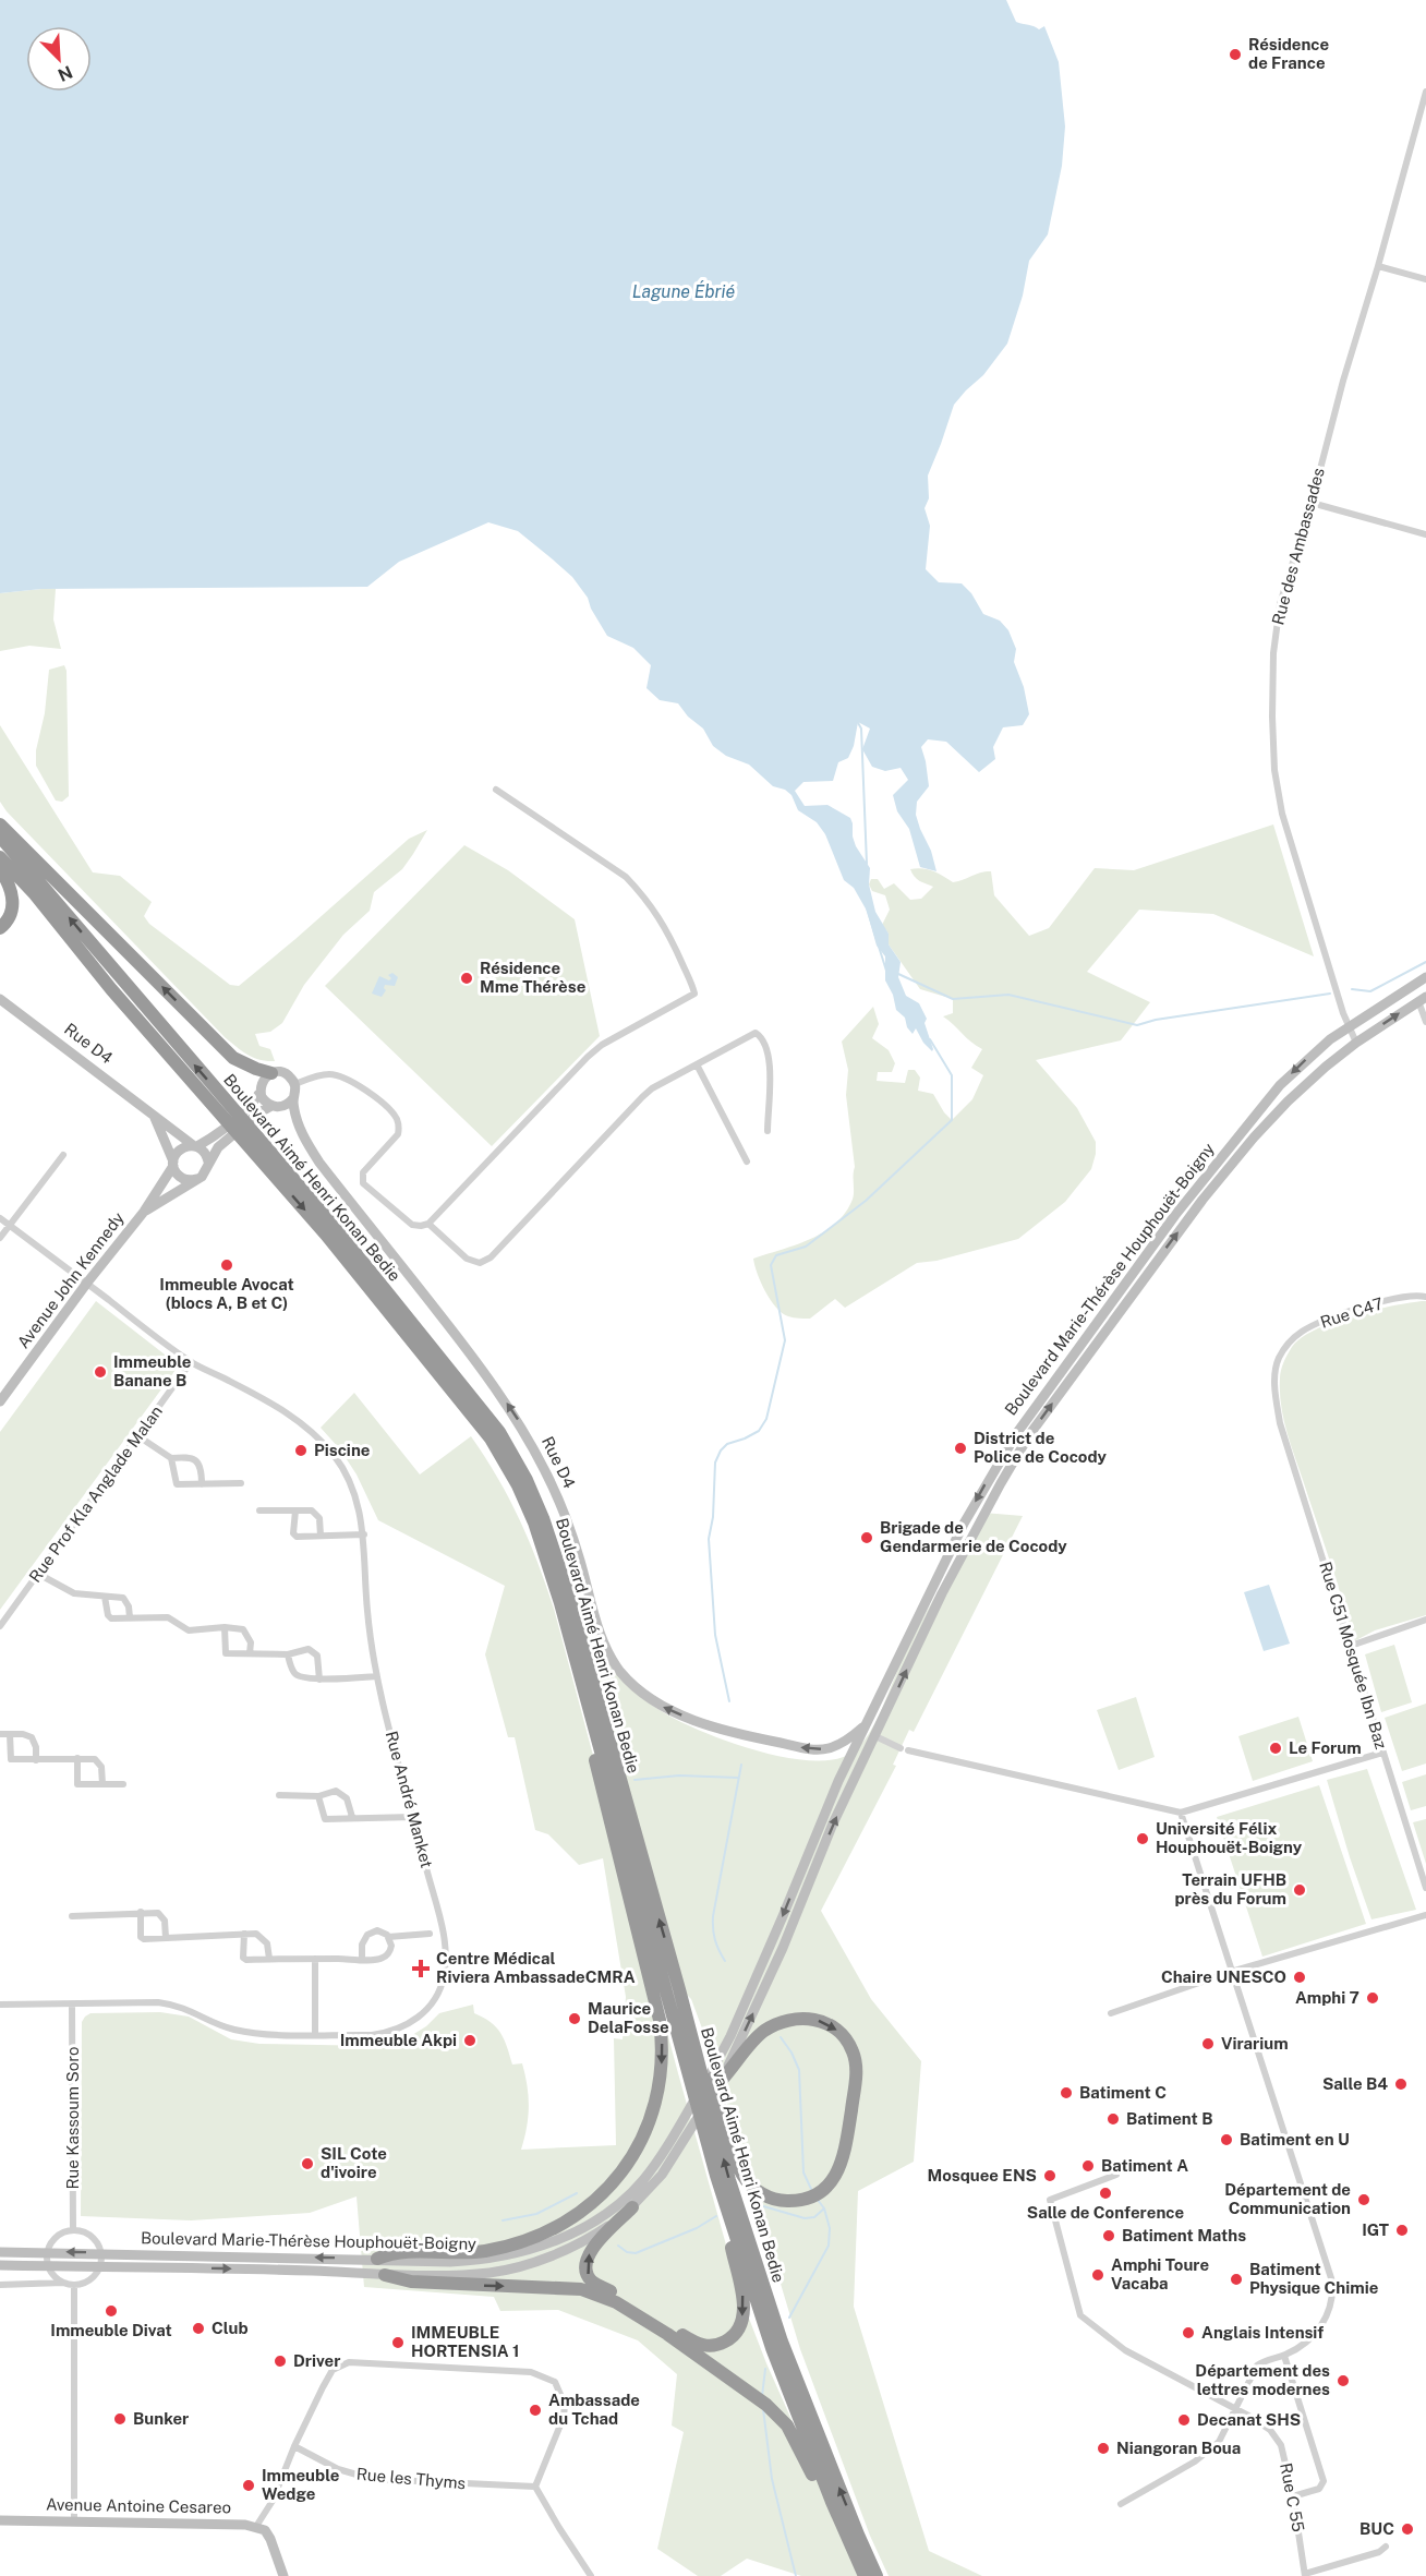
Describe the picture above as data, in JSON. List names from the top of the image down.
{
  "streets": {
    "highway": ["Boulevard Aimé Henri Konan Bedie"],
    "main road": [
      "Rue D4",
      "Boulevard Marie-Thérèse Houphouët-Boigny",
      "Avenue John Kennedy",
      "Avenue Antoine Cesareo"
    ],
    "street": [
      "Rue des Ambassades",
      "Rue C47",
      "Rue Prof Kla Anglade Malan",
      "Rue C51 Mosquée Ibn Baz",
      "Rue André Manket",
      "Rue Kassoum Soro",
      "Rue les Thyms",
      "Rue C 55"
    ]
  },
  "crossings": [
    ["Rue des Ambassades", "Boulevard Marie-Thérèse Houphouët-Boigny"],
    ["Rue D4", "Boulevard Marie-Thérèse Houphouët-Boigny"],
    ["Rue D4", "Avenue John Kennedy"],
    ["Avenue John Kennedy", "Rue André Manket"],
    ["Rue C47", "Rue C51 Mosquée Ibn Baz"],
    ["Rue Prof Kla Anglade Malan", "Rue André Manket"],
    ["Rue André Manket", "Rue Kassoum Soro"]
  ],
  "one_way": ["Rue D4"],
  "water": ["Lagune Ébrié"],
  "places": {
    "other": [
      "Résidence de France",
      "Résidence Mme Thérèse",
      "Immeuble Avocat (blocs A, B et C)",
      "Immeuble Banane B",
      "District de Police de Cocody",
      "Piscine",
      "Brigade de Gendarmerie de Cocody",
      "Le Forum",
      "Université Félix Houphouët-Boigny",
      "Terrain UFHB près du Forum",
      "Chaire UNESCO",
      "Amphi 7",
      "Maurice DelaFosse",
      "Immeuble Akpi",
      "Virarium",
      "Salle B4",
      "Batiment C",
      "Batiment B",
      "Batiment en U",
      "SIL Cote d'ivoire",
      "Batiment A",
      "Mosquee ENS",
      "Salle de Conference",
      "Département de Communication",
      "IGT",
      "Batiment Maths",
      "Amphi Toure Vacaba",
      "Batiment Physique Chimie",
      "Immeuble Divat",
      "Club",
      "Anglais Intensif",
      "IMMEUBLE HORTENSIA 1",
      "Driver",
      "Département des lettres modernes",
      "Ambassade du Tchad",
      "Bunker",
      "Decanat SHS",
      "Niangoran Boua",
      "Immeuble Wedge",
      "BUC"
    ],
    "health": ["Centre Médical Riviera AmbassadeCMRA"]
  },
  "north": "bottom right"
}
